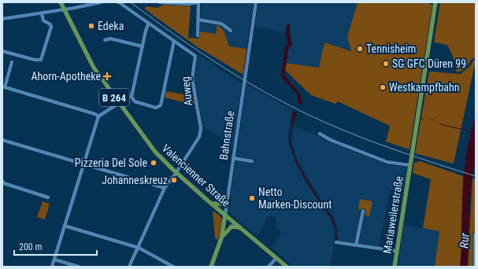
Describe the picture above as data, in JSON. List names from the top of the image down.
{
  "streets": {
    "main road": [
      "B 264",
      "Bahnstraße",
      "Valencienner Straße",
      "Mariaweilerstraße"
    ],
    "street": ["Auweg"]
  },
  "crossings": [
    ["Auweg", "Valencienner Straße"],
    ["Bahnstraße", "Valencienner Straße"]
  ],
  "water": ["Rur"],
  "places": {
    "other": [
      "Edeka",
      "Tennisheim",
      "SG GFC Düren 99",
      "Westkampfbahn",
      "Pizzeria Del Sole",
      "Johanneskreuz",
      "Netto Marken-Discount"
    ],
    "health": ["Ahorn-Apotheke"]
  },
  "scale_bar": "200 m"
}
